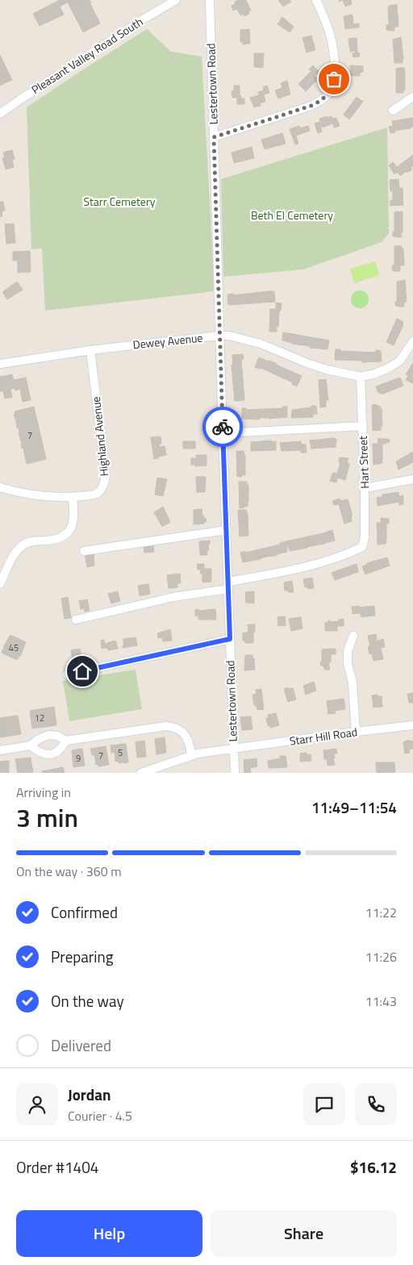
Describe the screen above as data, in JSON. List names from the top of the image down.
{
  "streets": {
    "street": [
      "Pleasant Valley Road South",
      "Lestertown Road",
      "Dewey Avenue",
      "Highland Avenue",
      "Hart Street",
      "Starr Hill Road"
    ]
  },
  "crossings": [
    ["Lestertown Road", "Dewey Avenue"],
    ["Lestertown Road", "Hart Street"],
    ["Lestertown Road", "Starr Hill Road"],
    ["Dewey Avenue", "Highland Avenue"],
    ["Dewey Avenue", "Hart Street"]
  ],
  "parks": ["Starr Cemetery", "Beth El Cemetery"],
  "house_numbers": [
    "7",
    "45",
    "12",
    "5",
    "7",
    "9"
  ],
  "page": {
    "heading": ["3 min", "Arriving in", "11:49–11:54"],
    "panel": [
      "Jordan",
      "Courier · 4.5",
      "Order #1404",
      "$16.12"
    ],
    "bar": "On the way · 360 m",
    "list": [
      ["Confirmed", "11:22"],
      ["Preparing", "11:26"],
      ["On the way", "11:43"],
      "Delivered"
    ],
    "buttons": ["Help", "Share"]
  }
}
